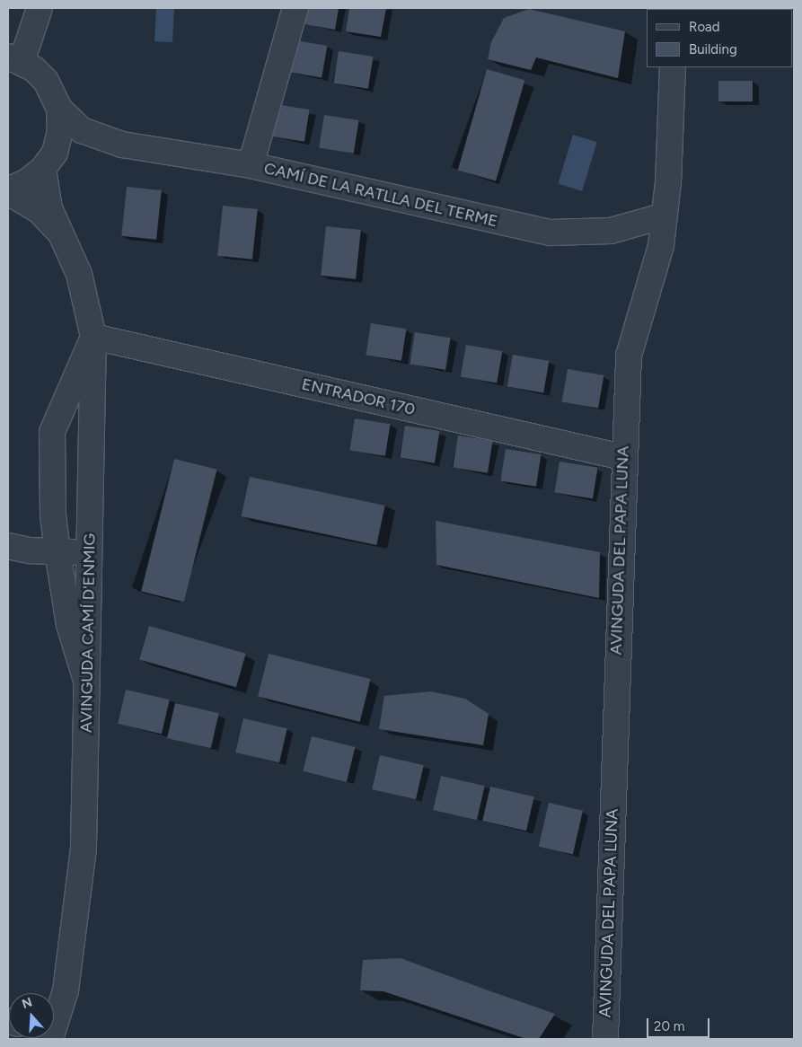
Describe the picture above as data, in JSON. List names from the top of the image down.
{
  "streets": {
    "street": [
      "CAMÍ DE LA RATLLA DEL TERME",
      "ENTRADOR 170",
      "AVINGUDA DEL PAPA LUNA",
      "AVINGUDA CAMÍ D'ENMIG"
    ]
  },
  "crossings": [
    ["CAMÍ DE LA RATLLA DEL TERME", "AVINGUDA DEL PAPA LUNA"],
    ["CAMÍ DE LA RATLLA DEL TERME", "AVINGUDA CAMÍ D'ENMIG"],
    ["ENTRADOR 170", "AVINGUDA DEL PAPA LUNA"],
    ["ENTRADOR 170", "AVINGUDA CAMÍ D'ENMIG"]
  ],
  "legend": ["Road", "Building"],
  "scale_bar": "20 m",
  "north": "top"
}
